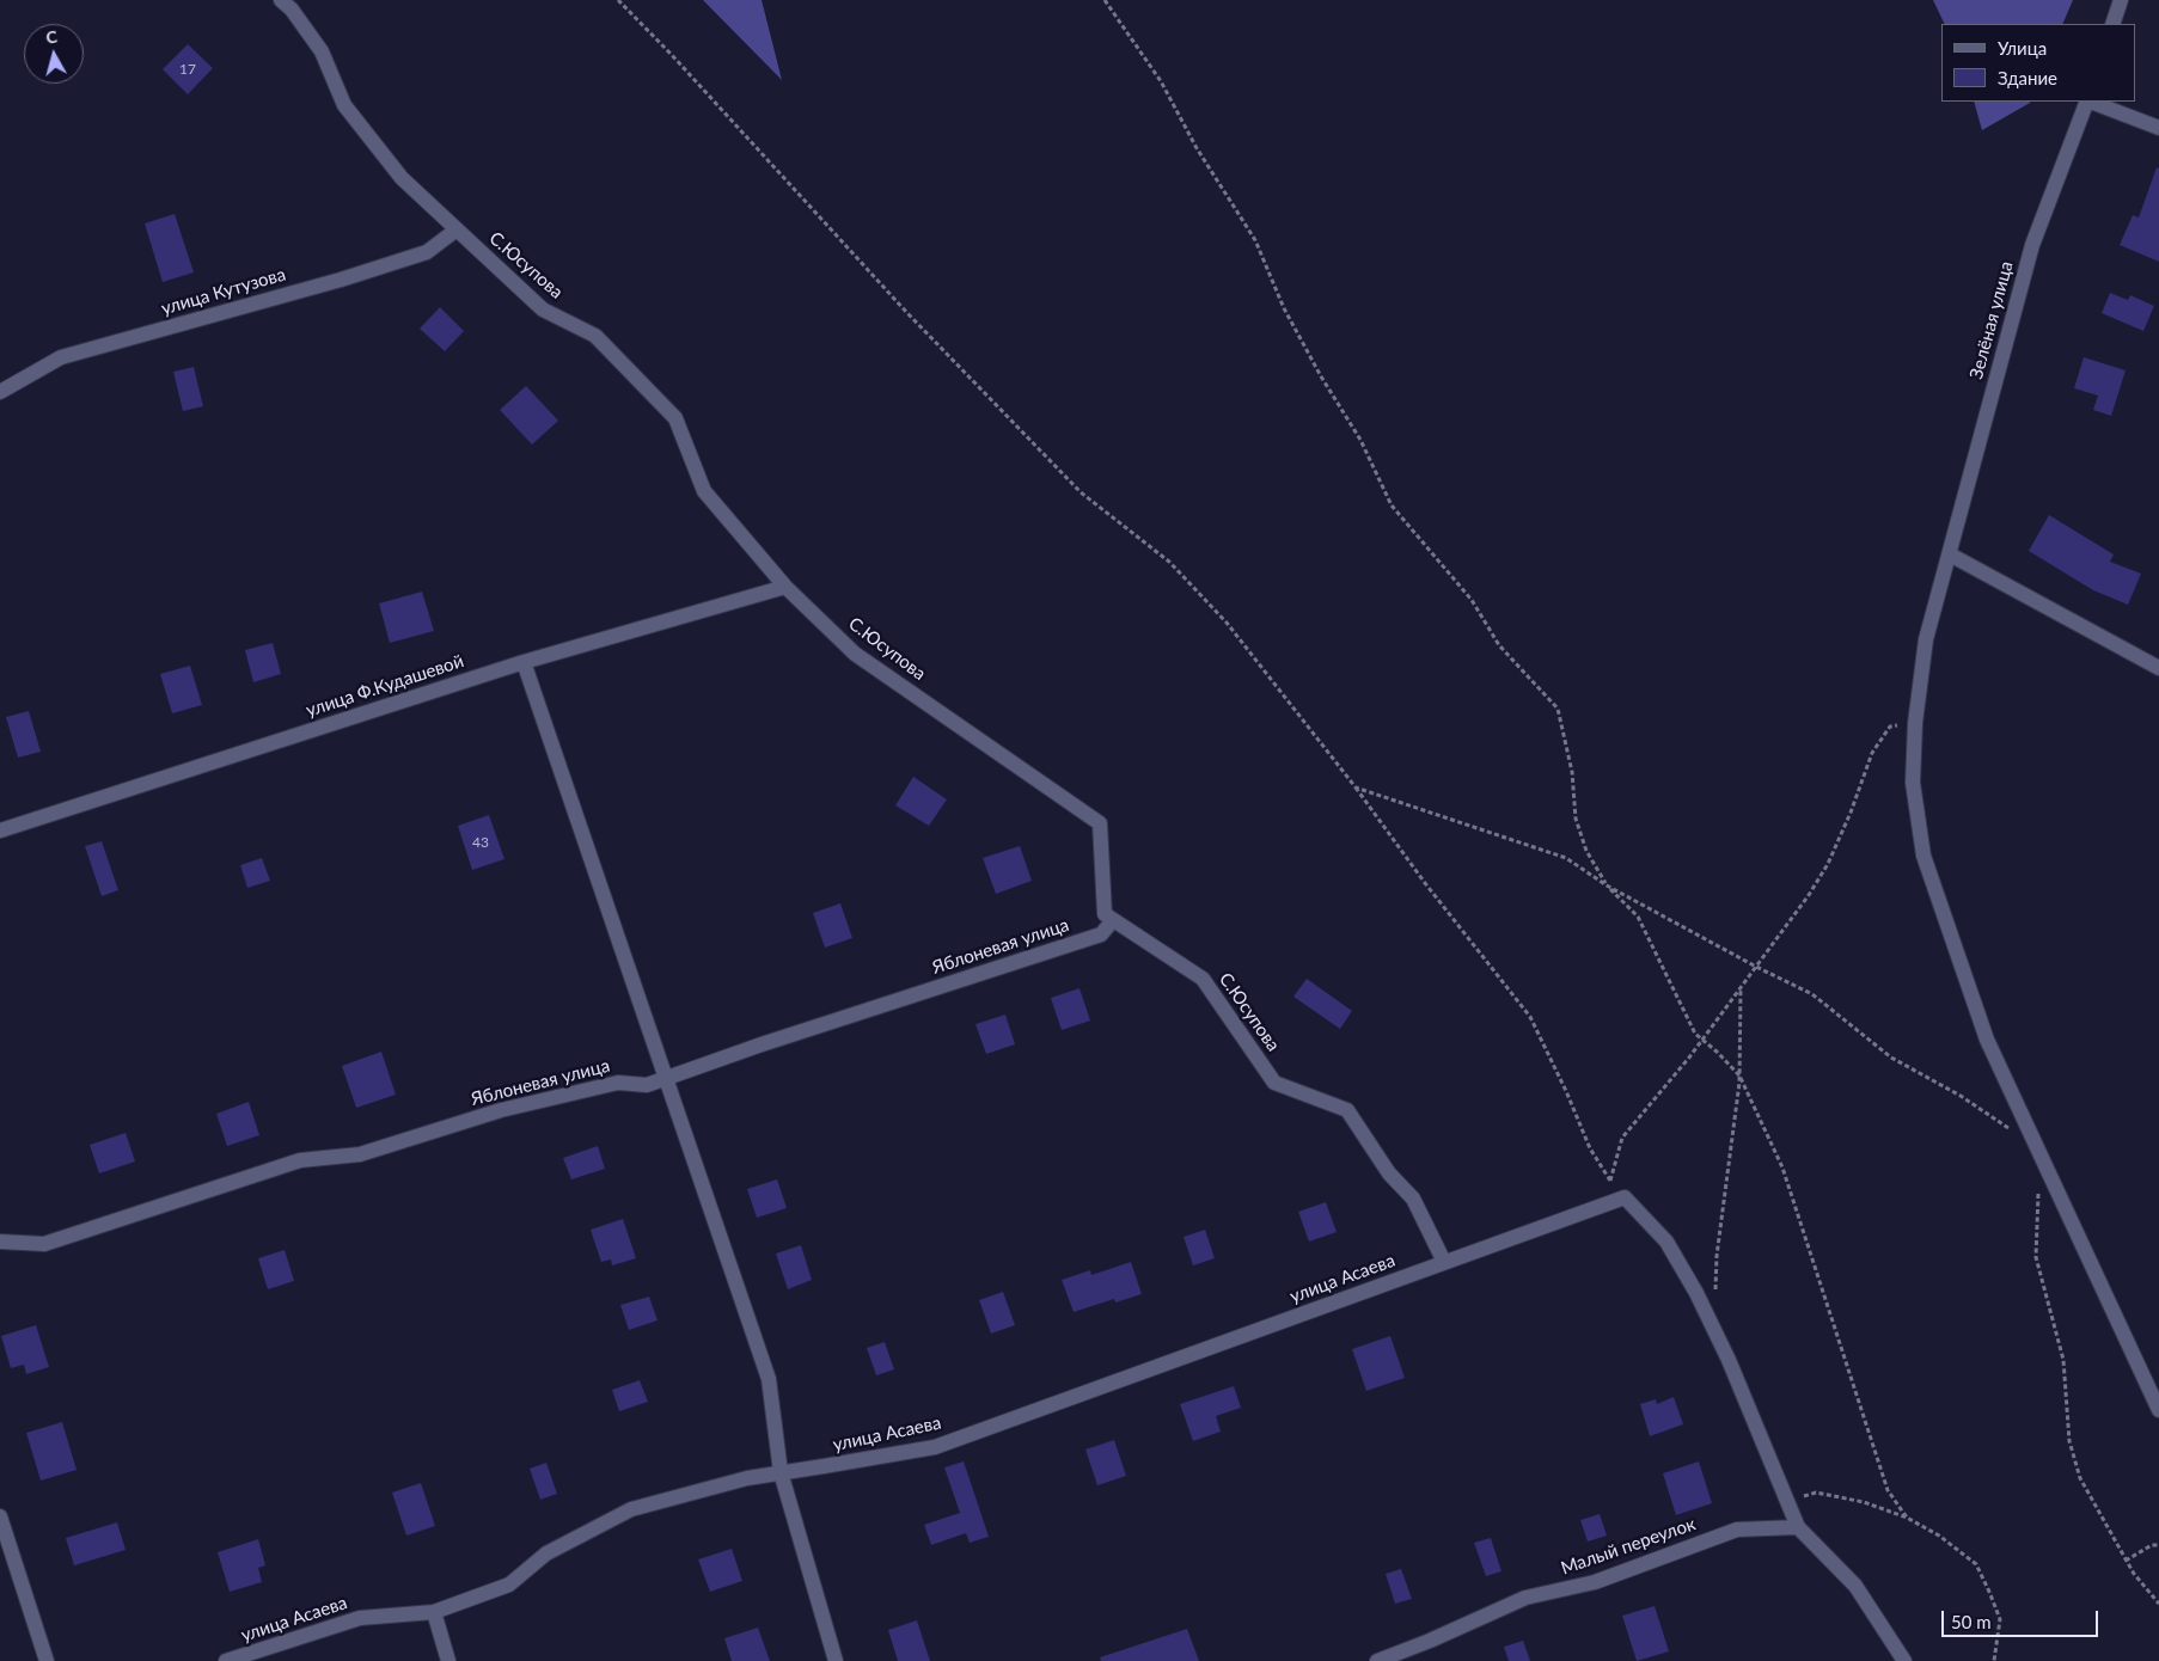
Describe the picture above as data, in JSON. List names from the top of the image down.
{
  "streets": {
    "street": [
      "С.Юсупова",
      "улица Кутузова",
      "Зелёная улица",
      "улица Ф.Кудашевой",
      "Яблоневая улица",
      "улица Асаева",
      "Малый переулок"
    ]
  },
  "crossings": [
    ["С.Юсупова", "улица Кутузова"],
    ["С.Юсупова", "улица Ф.Кудашевой"],
    ["С.Юсупова", "Яблоневая улица"],
    ["С.Юсупова", "улица Асаева"]
  ],
  "house_numbers": ["17", "43"],
  "legend": ["Улица", "Здание"],
  "scale_bar": "50 m",
  "north": "top"
}
